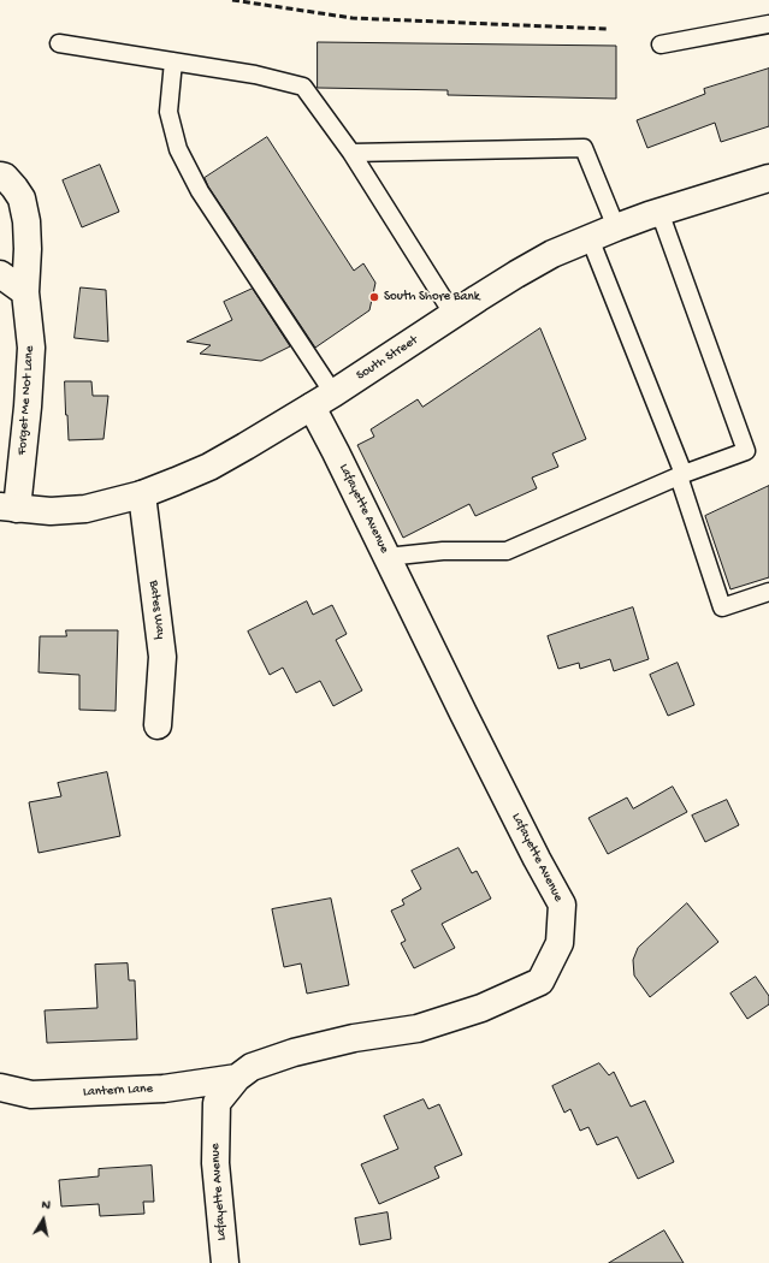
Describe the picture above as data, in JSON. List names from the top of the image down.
{
  "streets": {
    "street": [
      "South Street",
      "Forget Me Not Lane",
      "Lafayette Avenue",
      "Bates Way",
      "Lantern Lane"
    ]
  },
  "crossings": [
    ["South Street", "Forget Me Not Lane"],
    ["South Street", "Lafayette Avenue"],
    ["South Street", "Bates Way"],
    ["Lafayette Avenue", "Lantern Lane"]
  ],
  "places": ["South Shore Bank"],
  "north": "top"
}
